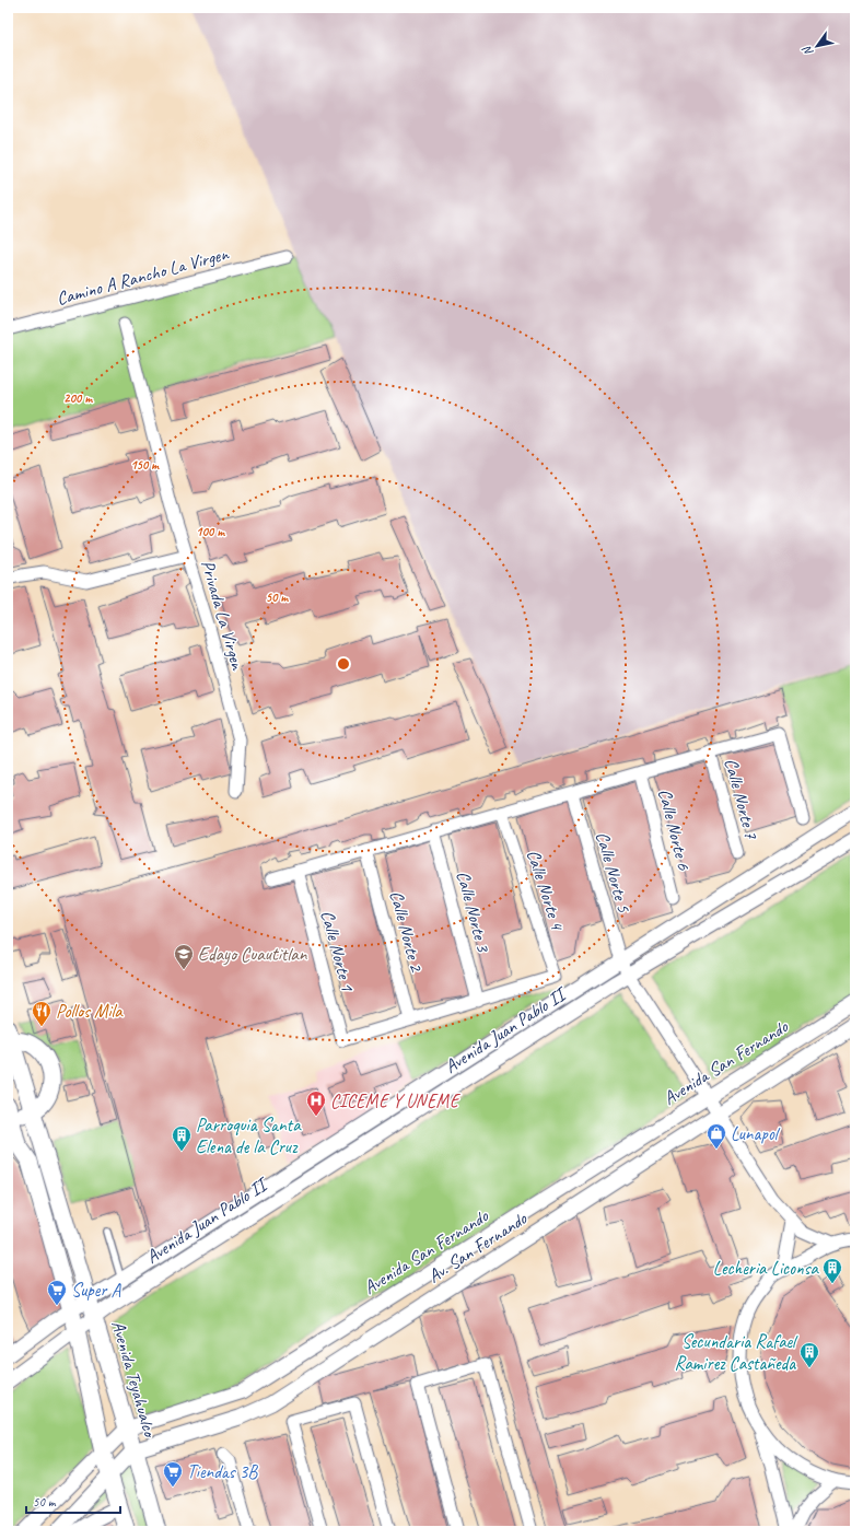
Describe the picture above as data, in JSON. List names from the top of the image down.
{
  "streets": {
    "main road": ["Avenida Teyahualco"],
    "street": [
      "Camino A Rancho La Virgen",
      "Privada La Virgen",
      "Calle Norte 7",
      "Calle Norte 6",
      "Calle Norte 5",
      "Calle Norte 4",
      "Calle Norte 3",
      "Calle Norte 2",
      "Calle Norte 1",
      "Avenida Juan Pablo II",
      "Avenida San Fernando",
      "Av. San Fernando"
    ]
  },
  "crossings": [
    ["Calle Norte 5", "Avenida Juan Pablo II"],
    ["Calle Norte 5", "Avenida San Fernando"],
    ["Calle Norte 5", "Av. San Fernando"],
    ["Calle Norte 4", "Calle Norte 3"],
    ["Calle Norte 2", "Calle Norte 1"],
    ["Avenida Juan Pablo II", "Avenida Teyahualco"],
    ["Avenida San Fernando", "Avenida Teyahualco"],
    ["Av. San Fernando", "Avenida Teyahualco"]
  ],
  "places": {
    "school or university": ["Edayo Cuautitlan"],
    "restaurant": ["Pollos Mila"],
    "hospital": ["CICEME Y UNEME"],
    "shop": ["Lunapol"],
    "building": ["Parroquia Santa Elena de la Cruz", "Lecheria Liconsa", "Secundaria Rafael Ramirez Castañeda"],
    "supermarket": ["Super A", "Tiendas 3B"]
  },
  "scale_bar": "50 m",
  "north": "bottom left",
  "rings": [
    "200 m",
    "150 m",
    "100 m",
    "50 m"
  ]
}
